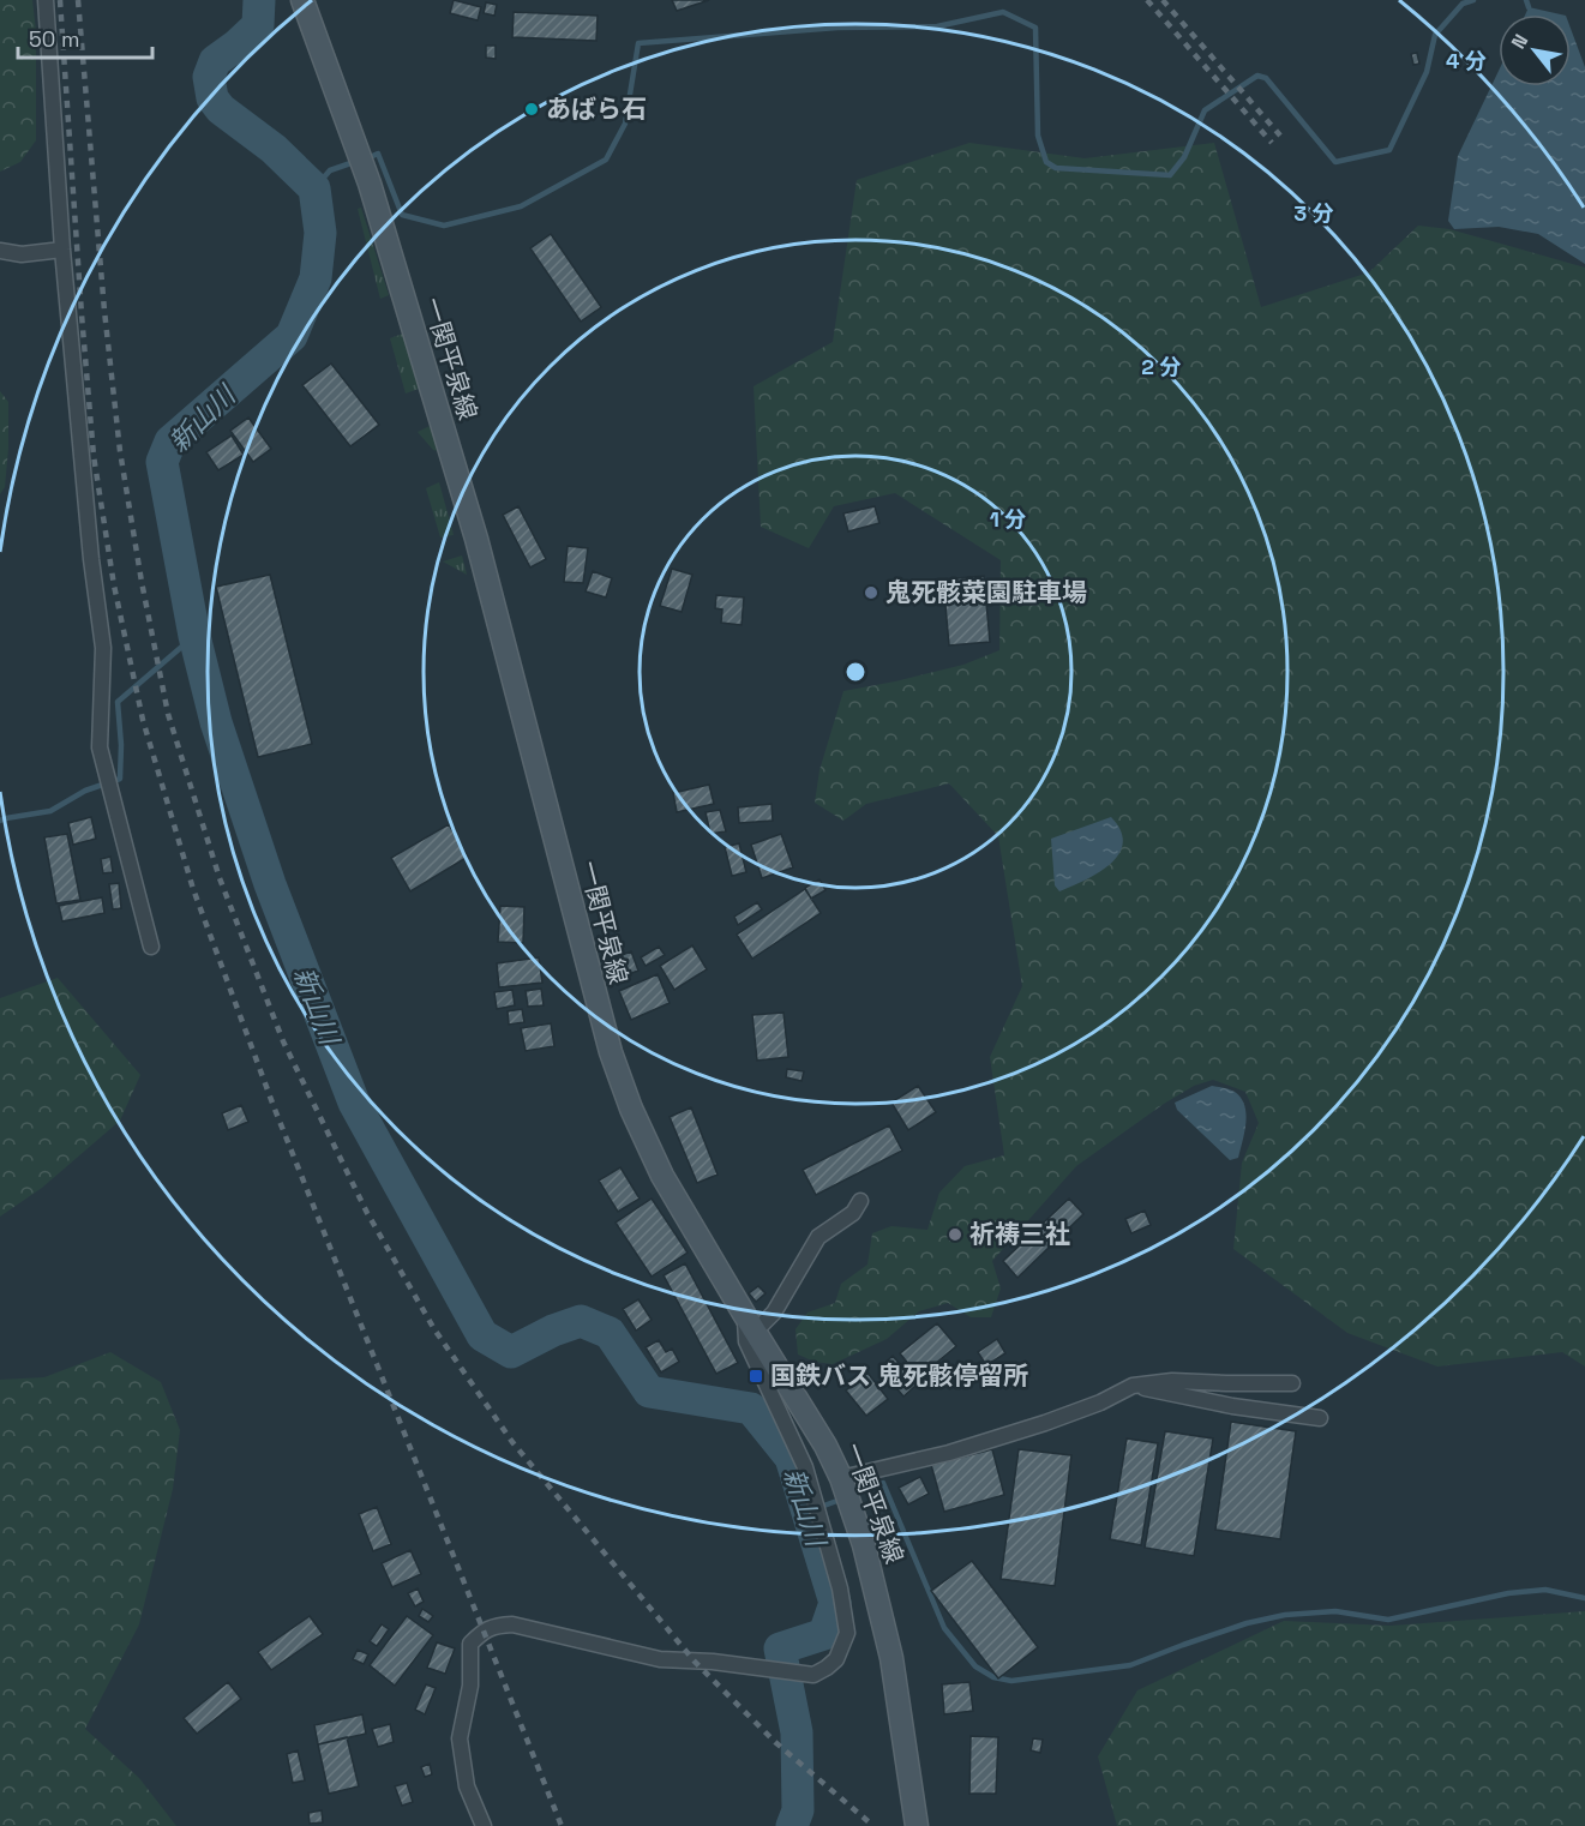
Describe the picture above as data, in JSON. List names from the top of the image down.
{
  "streets": {
    "main road": ["一関平泉線"]
  },
  "water": ["新山川"],
  "places": {
    "other": ["あばら石", "鬼死骸菜園駐車場", "祈祷三社"],
    "transit": ["国鉄バス 鬼死骸停留所"]
  },
  "scale_bar": "50 m",
  "north": "top left",
  "rings": [
    "4 分",
    "3 分",
    "2 分",
    "1 分"
  ]
}
